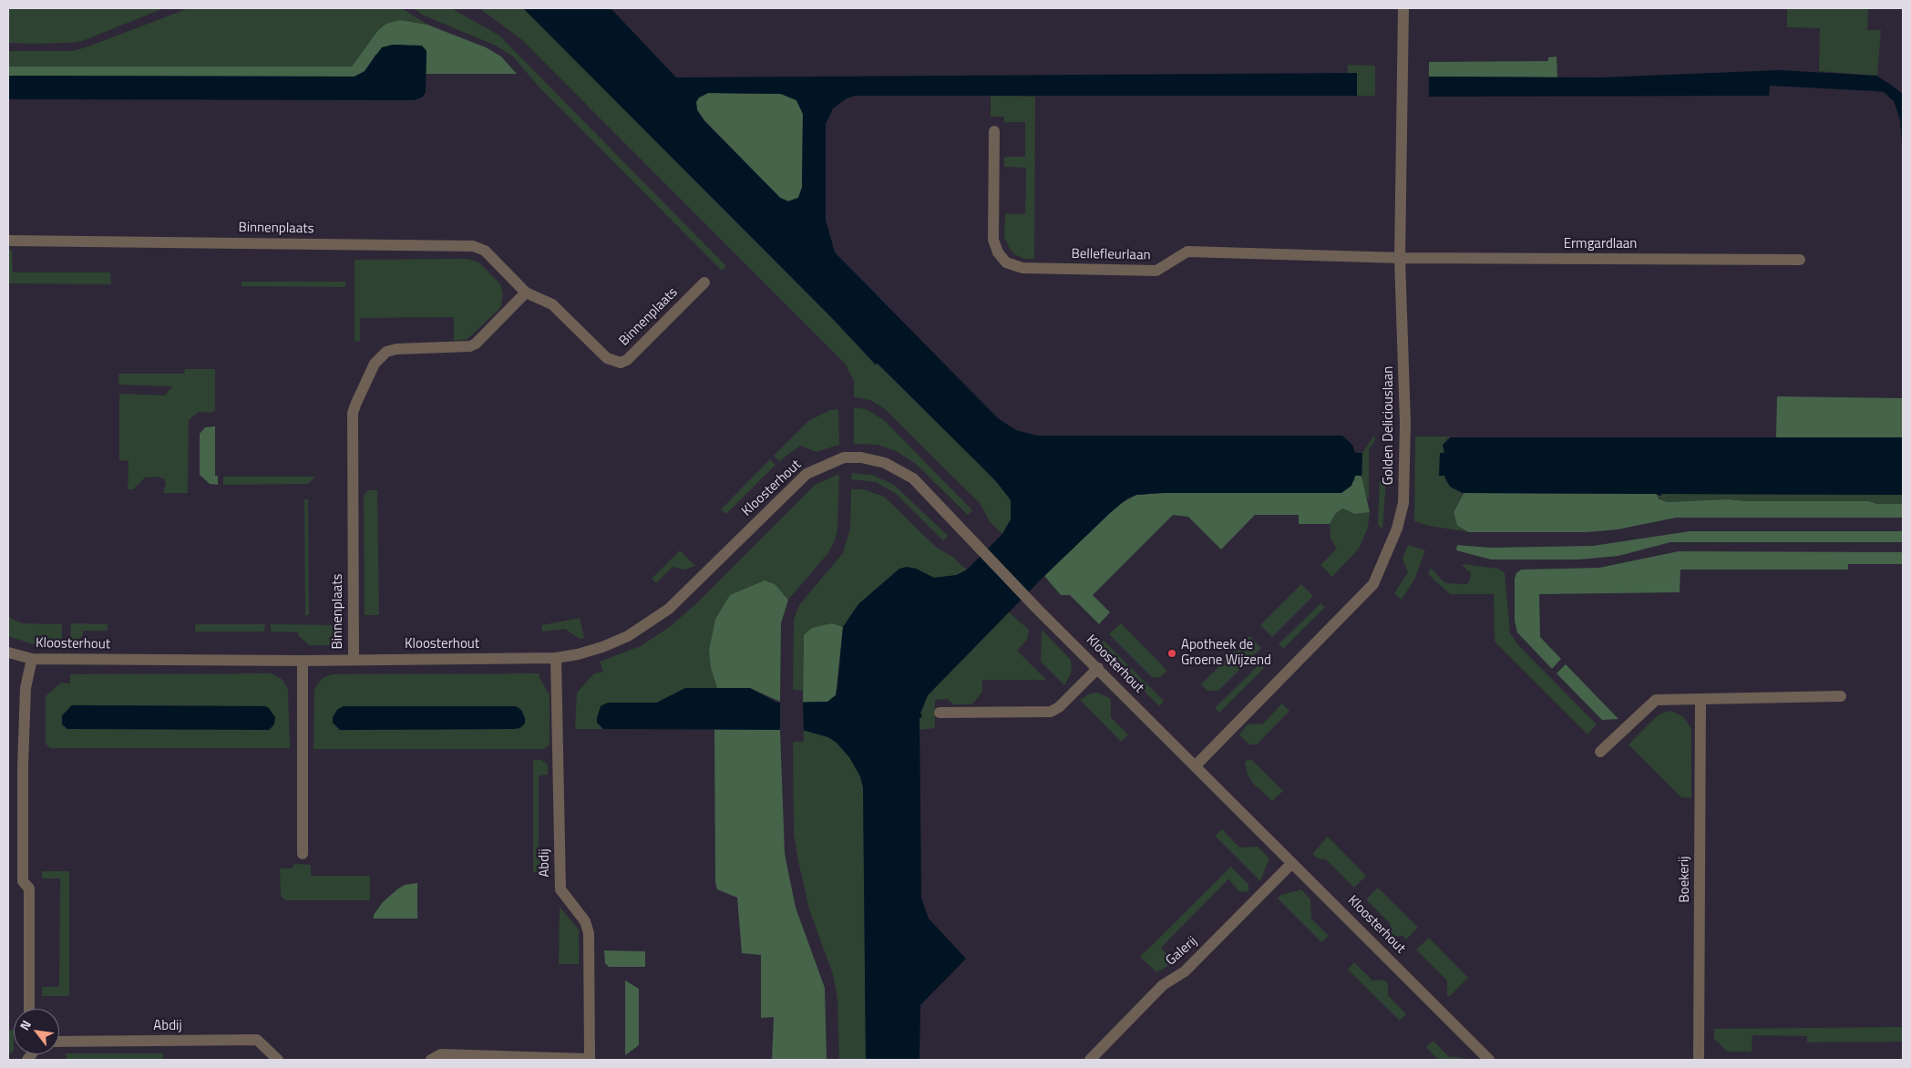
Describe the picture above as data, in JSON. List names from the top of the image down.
{
  "streets": {
    "street": [
      "Binnenplaats",
      "Ermgardlaan",
      "Bellefleurlaan",
      "Golden Deliciouslaan",
      "Kloosterhout",
      "Abdij",
      "Boekerij",
      "Galerij"
    ]
  },
  "crossings": [
    ["Binnenplaats", "Kloosterhout"],
    ["Ermgardlaan", "Bellefleurlaan"],
    ["Ermgardlaan", "Golden Deliciouslaan"],
    ["Bellefleurlaan", "Golden Deliciouslaan"],
    ["Golden Deliciouslaan", "Kloosterhout"],
    ["Kloosterhout", "Abdij"],
    ["Kloosterhout", "Galerij"]
  ],
  "places": ["Apotheek de Groene Wijzend"],
  "north": "top left"
}
